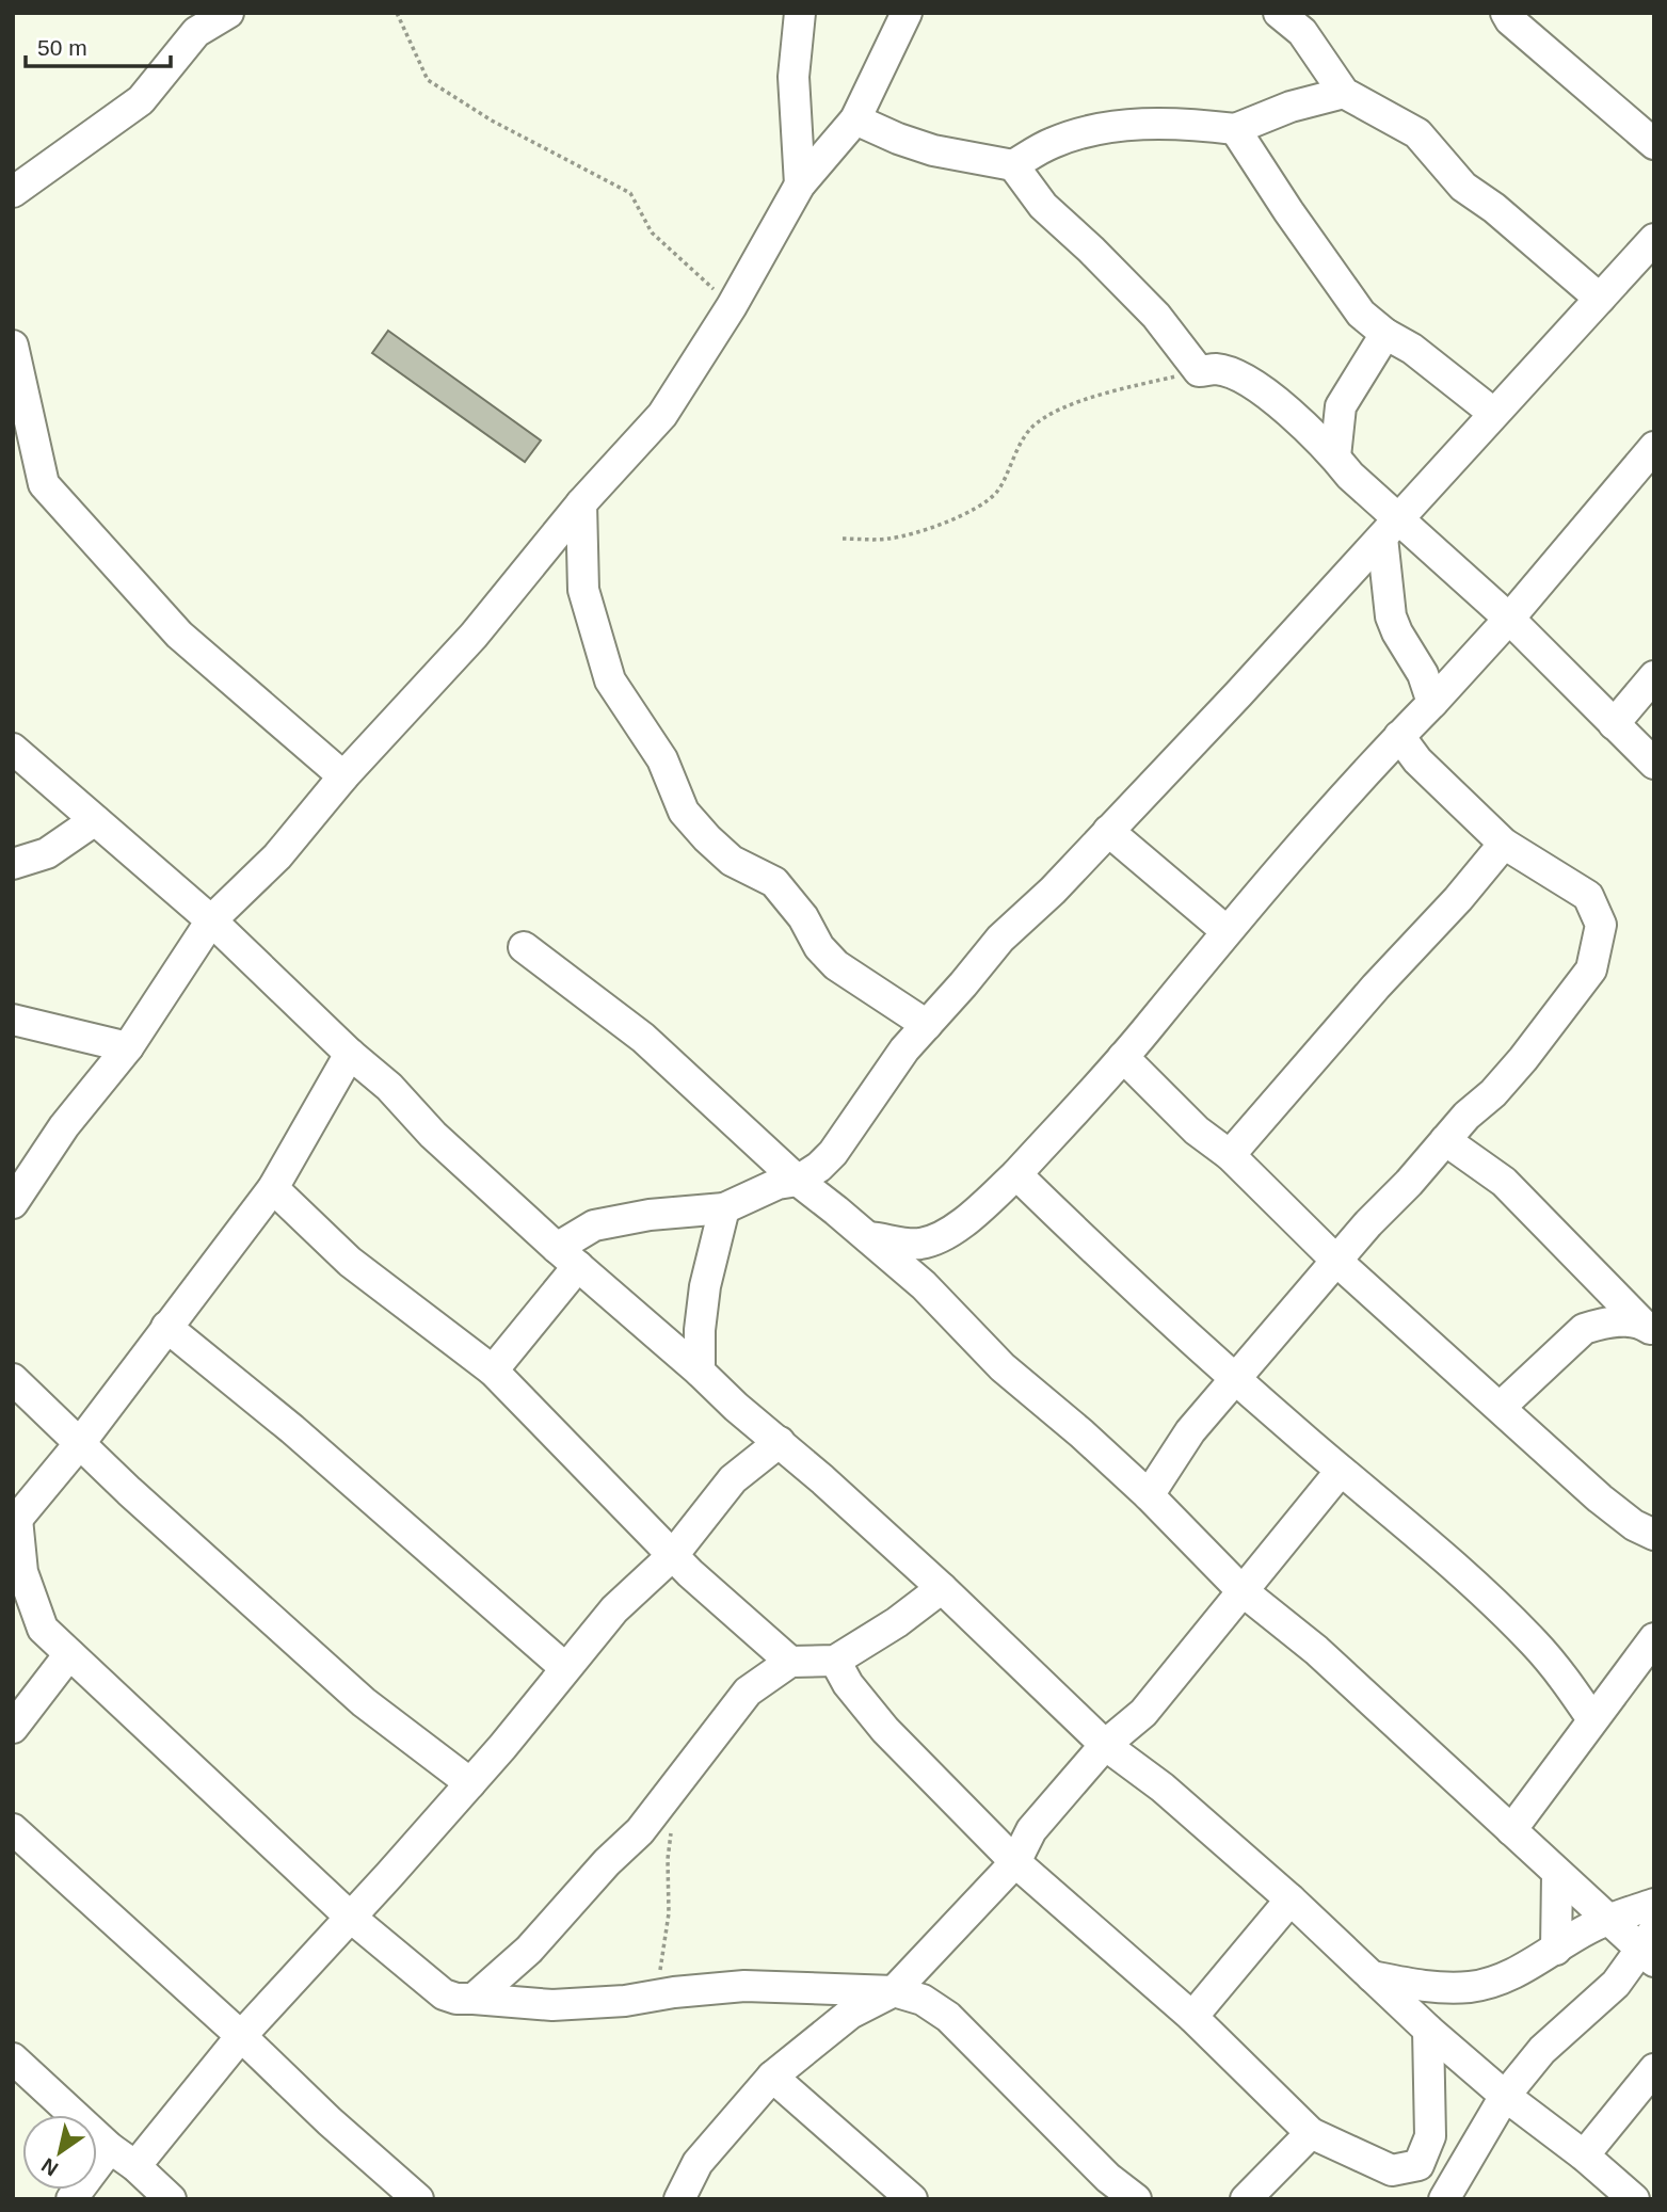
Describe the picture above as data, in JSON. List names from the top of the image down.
{
  "scale_bar": "50 m",
  "north": "bottom left"
}
